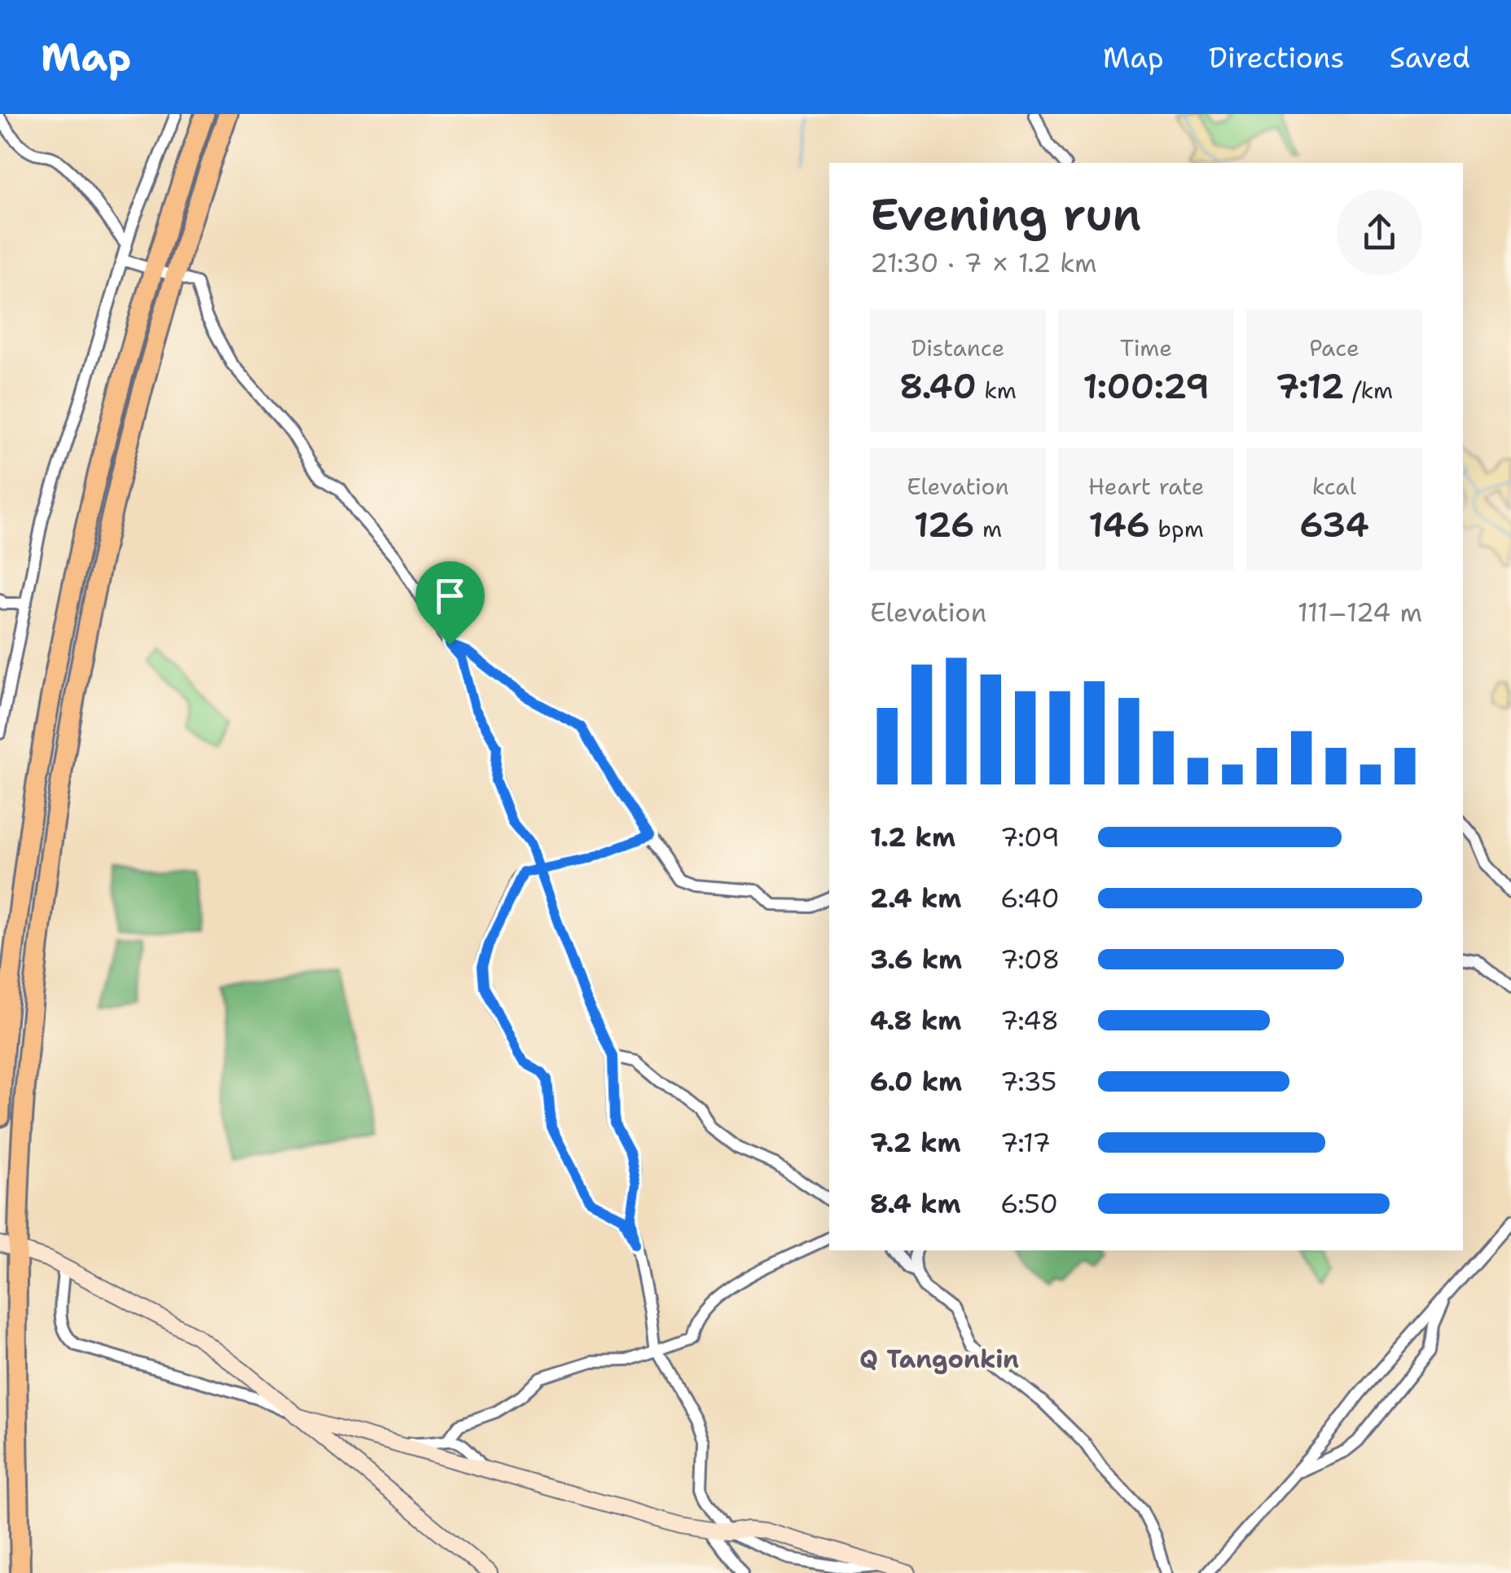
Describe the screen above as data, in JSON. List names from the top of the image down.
{
  "districts": ["Q Tangonkin"],
  "page": {
    "header": "Map",
    "nav": ["Map", "Directions", "Saved"],
    "heading": ["Evening run", "21:30 · 7 × 1.2 km"],
    "stats": [
      ["Distance", "8.40 km"],
      ["Time", "1:00:29"],
      ["Pace", "7:12 /km"],
      ["Elevation", "126 m"],
      ["Heart rate", "146 bpm"],
      ["kcal", "634"]
    ],
    "chart": ["Elevation", "111–124 m"],
    "list": [
      {
        "name": "1.2 km",
        "note": "7:09"
      },
      {
        "name": "2.4 km",
        "note": "6:40"
      },
      {
        "name": "3.6 km",
        "note": "7:08"
      },
      {
        "name": "4.8 km",
        "note": "7:48"
      },
      {
        "name": "6.0 km",
        "note": "7:35"
      },
      {
        "name": "7.2 km",
        "note": "7:17"
      },
      {
        "name": "8.4 km",
        "note": "6:50"
      }
    ]
  }
}
